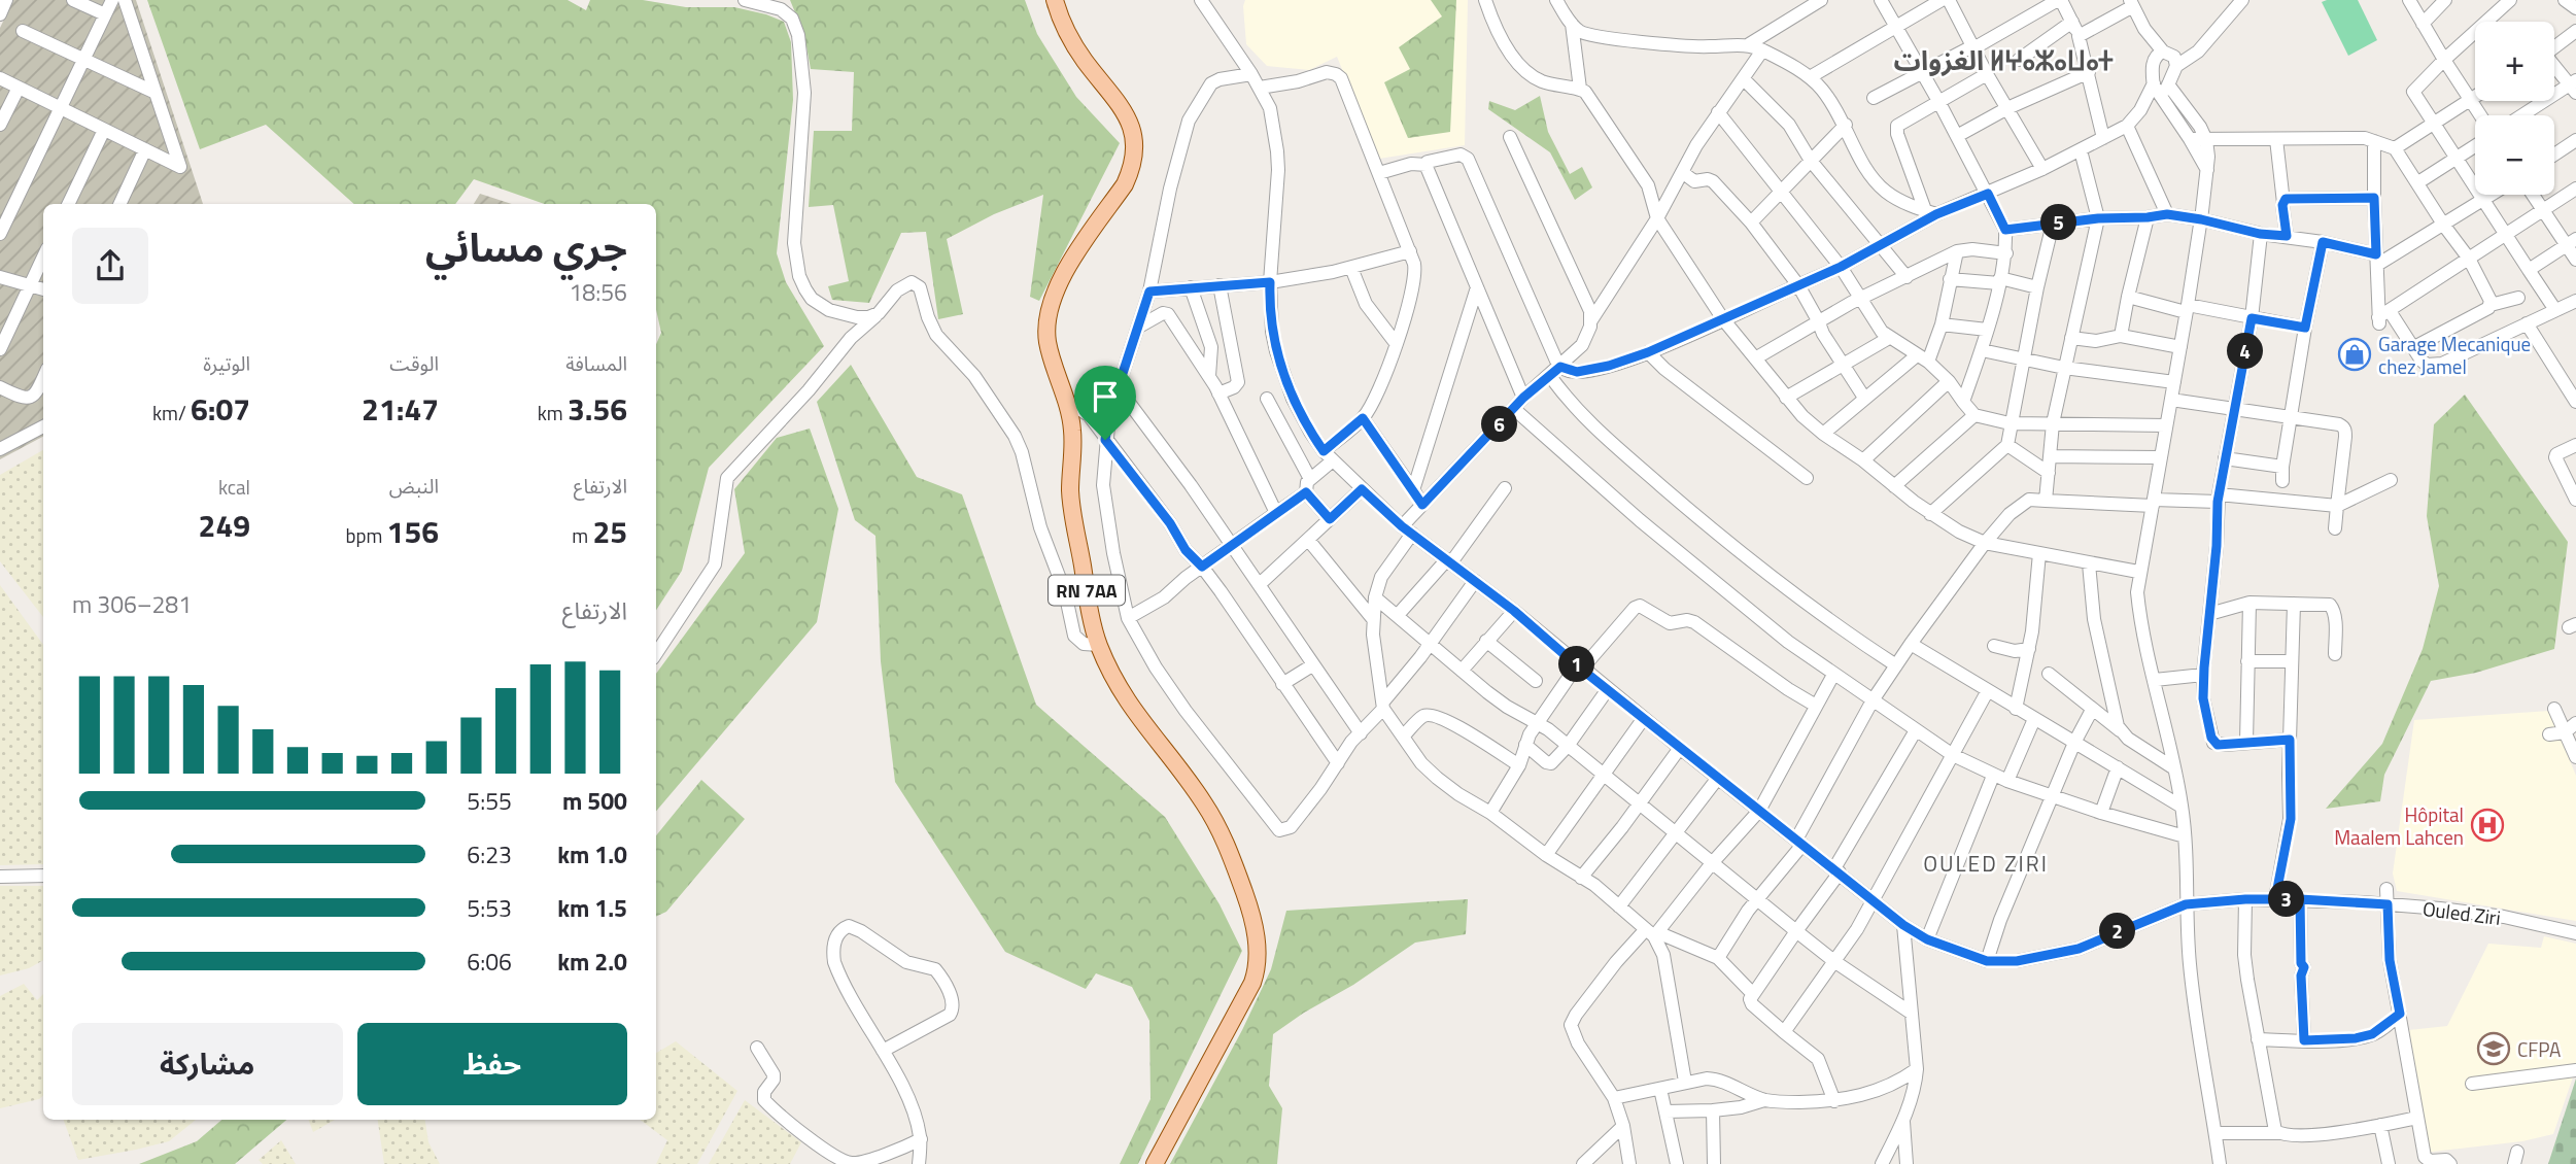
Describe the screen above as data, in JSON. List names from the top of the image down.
{
  "streets": {
    "main road": ["RN 7AA"],
    "street": ["Ouled Ziri"]
  },
  "districts": ["الغزوات ⵍⵖⴰⵣⴰⵡⴰⵜ", "OULED ZIRI"],
  "places": {
    "shop": ["Garage Mecanique chez Jamel"],
    "hospital": ["Hôpital Maalem Lahcen"],
    "school or university": ["CFPA"]
  },
  "page": {
    "map_buttons": ["+", "−"],
    "pins": [
      "5",
      "4",
      "6",
      "1",
      "3",
      "2"
    ],
    "heading": ["جري مسائي", "18:56"],
    "stats": [
      ["المسافة", "3.56 km"],
      ["الوقت", "21:47"],
      ["الوتيرة", "6:07 /km"],
      ["الارتفاع", "25 m"],
      ["النبض", "156 bpm"],
      ["kcal", "249"]
    ],
    "chart": ["الارتفاع", "281–306 m"],
    "list": [
      {
        "name": "500 m",
        "note": "5:55"
      },
      {
        "name": "1.0 km",
        "note": "6:23"
      },
      {
        "name": "1.5 km",
        "note": "5:53"
      },
      {
        "name": "2.0 km",
        "note": "6:06"
      }
    ],
    "buttons": ["حفظ", "مشاركة"]
  }
}
